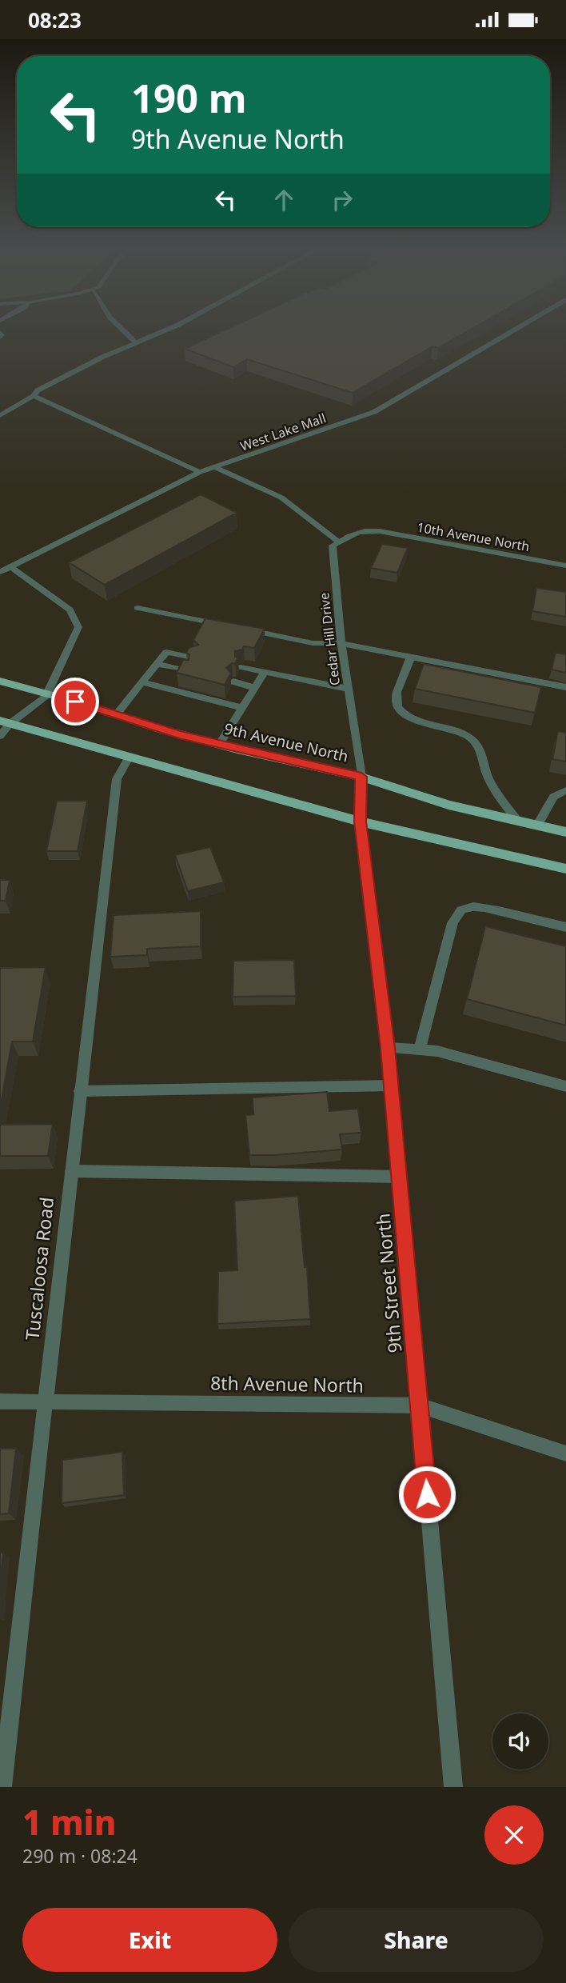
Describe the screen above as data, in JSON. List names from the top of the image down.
{
  "streets": {
    "main road": ["9th Avenue North"],
    "street": [
      "West Lake Mall",
      "10th Avenue North",
      "Cedar Hill Drive",
      "Tuscaloosa Road",
      "9th Street North",
      "8th Avenue North"
    ]
  },
  "crossings": [
    ["10th Avenue North", "Cedar Hill Drive"],
    ["Cedar Hill Drive", "9th Avenue North"],
    ["Cedar Hill Drive", "9th Street North"],
    ["9th Avenue North", "9th Street North"],
    ["Tuscaloosa Road", "8th Avenue North"],
    ["9th Street North", "8th Avenue North"]
  ],
  "page": {
    "status": "08:23",
    "turn": ["190 m", "9th Avenue North"],
    "heading": ["1 min", "290 m · 08:24"],
    "buttons": ["Exit", "Share"]
  }
}
